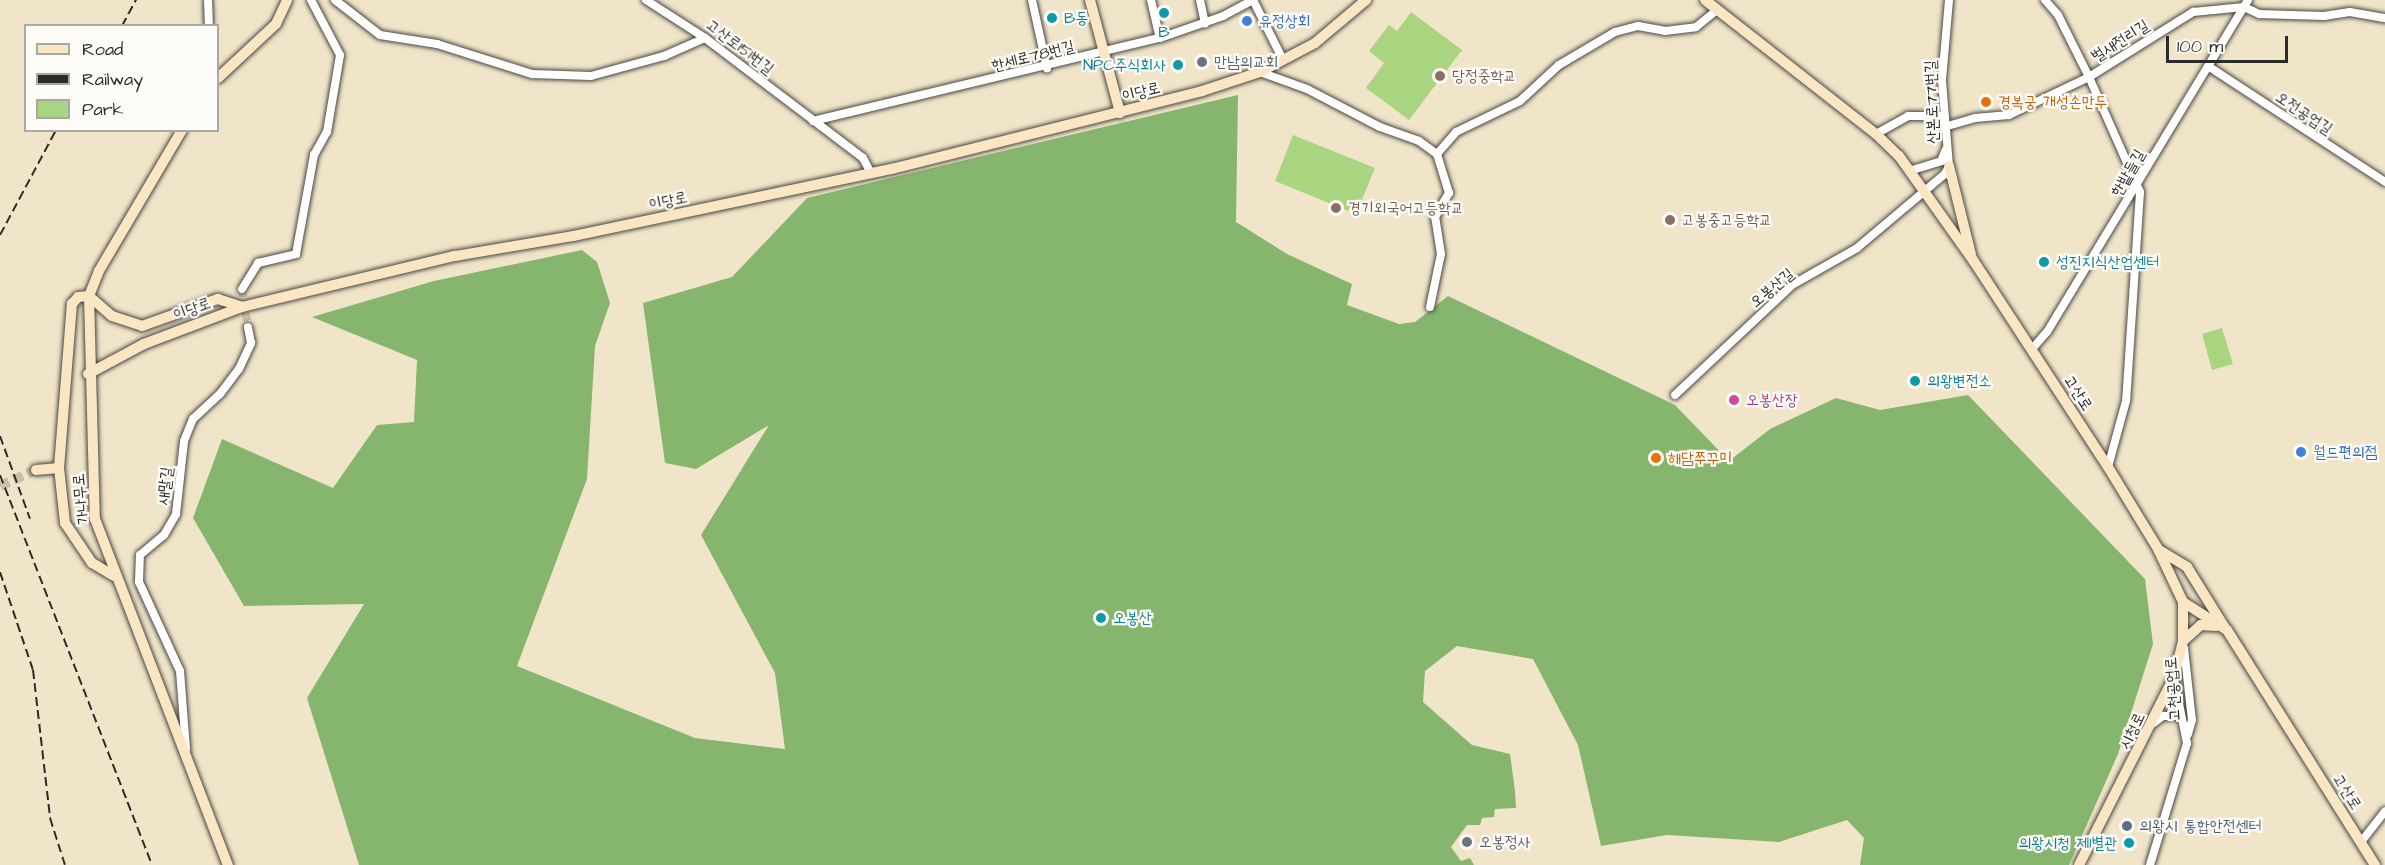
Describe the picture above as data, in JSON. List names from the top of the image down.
{
  "streets": {
    "street": [
      "벌새전리길",
      "고산로151번길",
      "한세로78번길",
      "이당로",
      "산본로77번길",
      "오전공업길",
      "한밭들길",
      "오봉산길",
      "고산로",
      "새말길",
      "가나무로",
      "고천공업로",
      "시청로"
    ]
  },
  "crossings": [
    ["벌새전리길", "산본로77번길"],
    ["벌새전리길", "한밭들길"],
    ["고산로151번길", "한세로78번길"],
    ["고산로151번길", "이당로"],
    ["이당로", "가나무로"],
    ["산본로77번길", "오봉산길"],
    ["산본로77번길", "고산로"],
    ["오전공업길", "한밭들길"],
    ["한밭들길", "고산로"],
    ["오봉산길", "고산로"],
    ["고산로", "시청로"],
    ["새말길", "가나무로"],
    ["고천공업로", "시청로"]
  ],
  "places": [
    "B",
    "B동",
    "유정상회",
    "만남의교회",
    "NPC주식회사",
    "당정중학교",
    "경복궁 개성손만두",
    "경기외국어고등학교",
    "고봉중고등학교",
    "성진지식산업센터",
    "의왕변전소",
    "오봉산장",
    "월드편의점",
    "해담쭈꾸미",
    "오봉산",
    "의왕시 통합안전센터",
    "오봉정사",
    "의왕시청 제1별관"
  ],
  "legend": ["Road", "Railway", "Park"],
  "scale_bar": "100 m"
}
